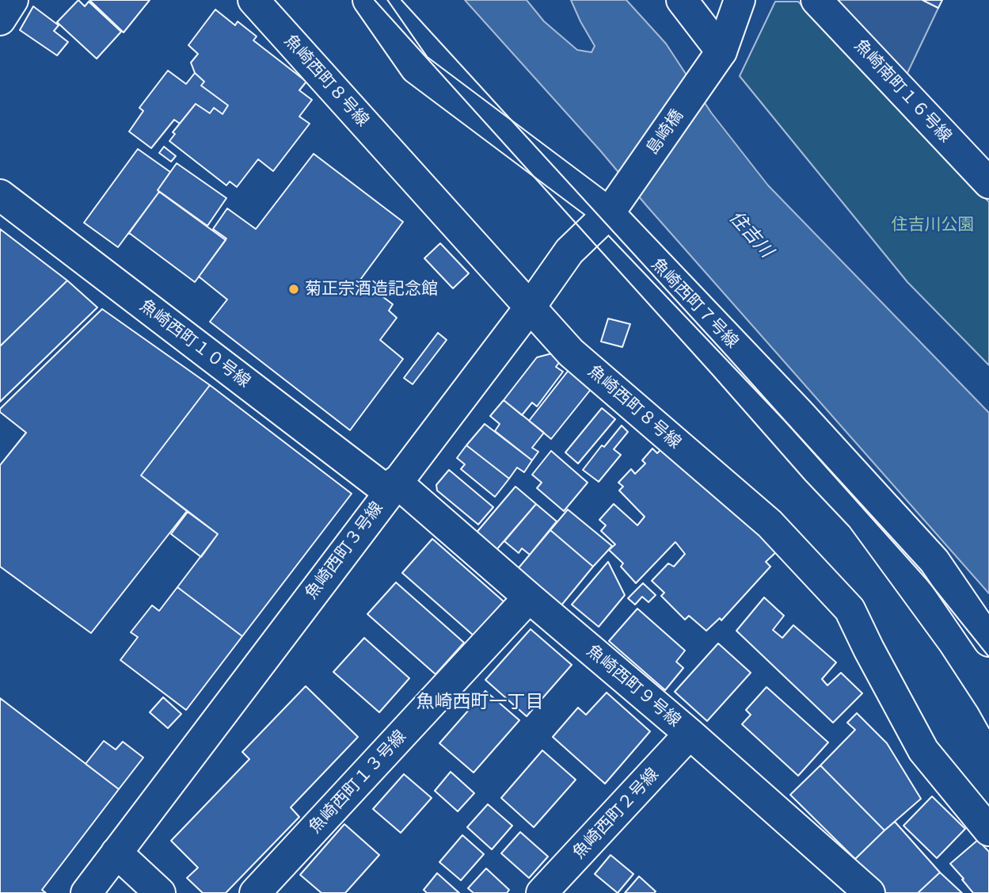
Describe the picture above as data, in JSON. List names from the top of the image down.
{
  "streets": {
    "street": [
      "魚崎西町８号線",
      "魚崎南町１６号線",
      "島崎橋",
      "魚崎西町７号線",
      "魚崎西町１０号線",
      "魚崎西町３号線",
      "魚崎西町９号線",
      "魚崎西町１３号線",
      "魚崎西町２号線"
    ]
  },
  "crossings": [
    ["魚崎西町８号線", "魚崎西町３号線"],
    ["島崎橋", "魚崎西町７号線"],
    ["島崎橋", "魚崎西町３号線"],
    ["魚崎西町７号線", "魚崎西町３号線"],
    ["魚崎西町１０号線", "魚崎西町３号線"],
    ["魚崎西町１０号線", "魚崎西町９号線"],
    ["魚崎西町３号線", "魚崎西町９号線"],
    ["魚崎西町９号線", "魚崎西町１３号線"],
    ["魚崎西町９号線", "魚崎西町２号線"]
  ],
  "districts": ["魚崎西町一丁目"],
  "water": ["住吉川"],
  "parks": ["住吉川公園"],
  "places": ["菊正宗酒造記念館"]
}
